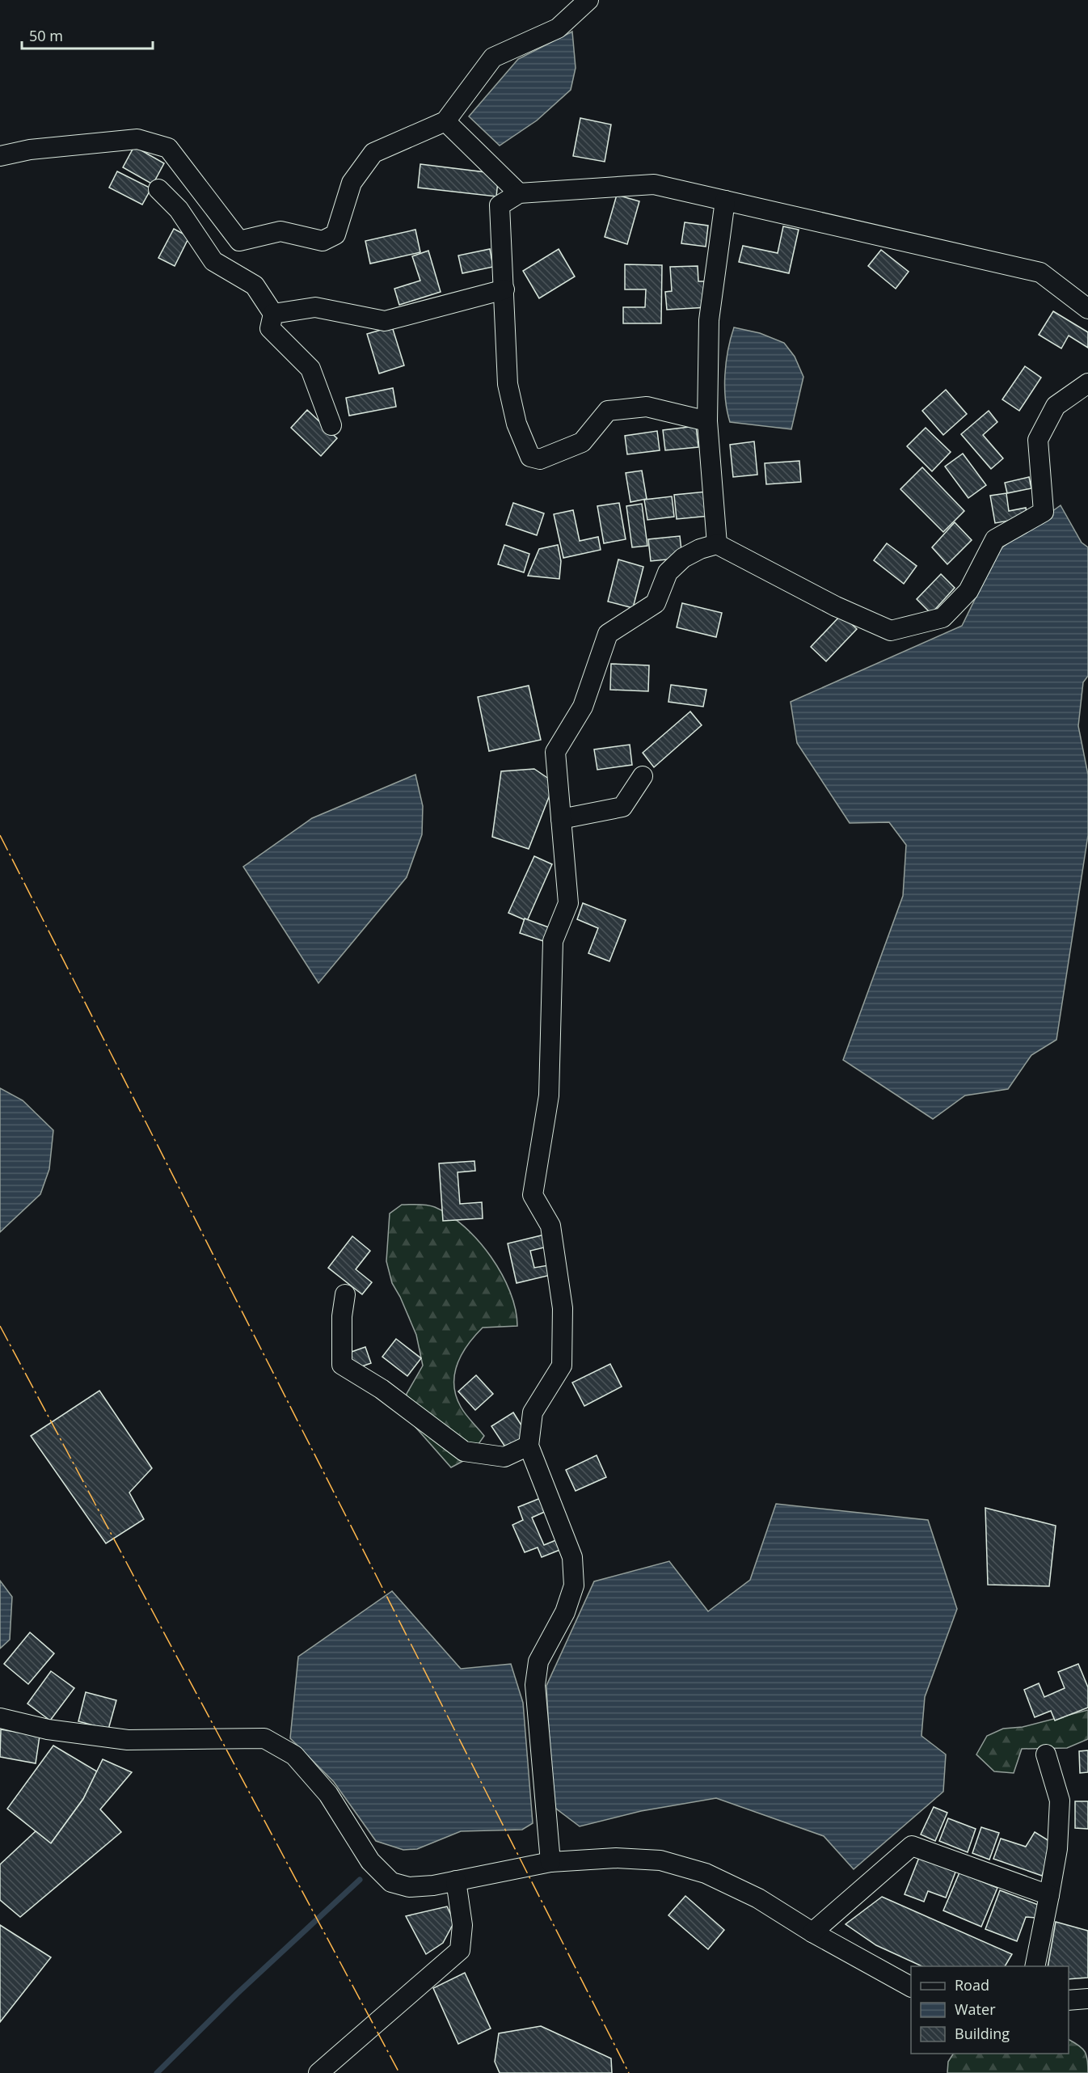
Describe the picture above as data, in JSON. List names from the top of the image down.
{
  "legend": ["Road", "Water", "Building"],
  "scale_bar": "50 m"
}
